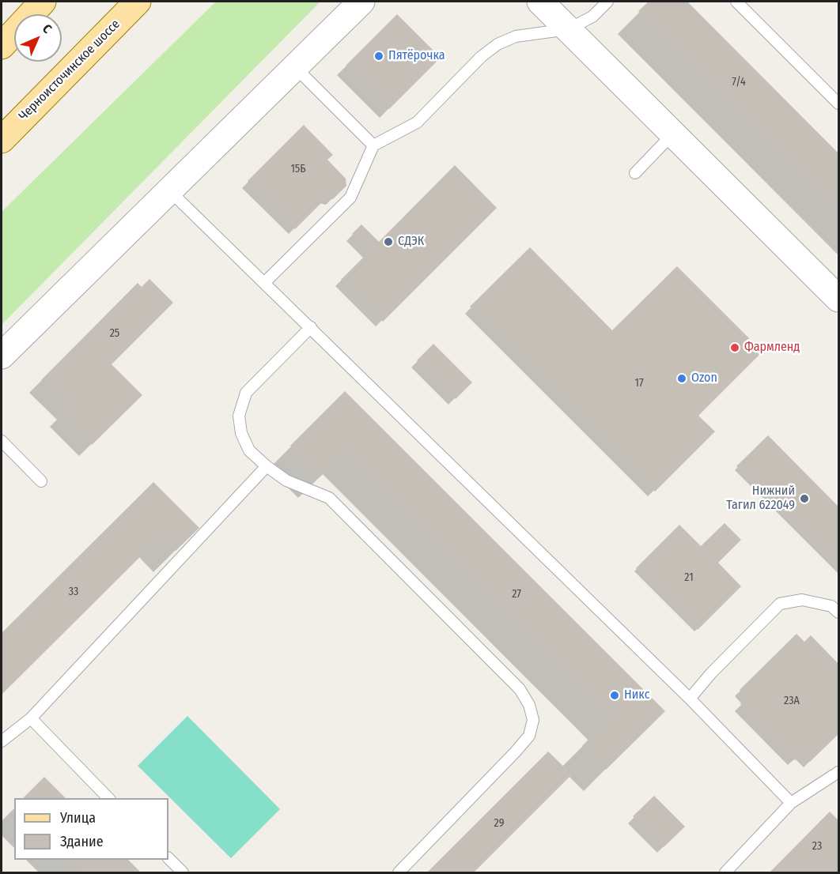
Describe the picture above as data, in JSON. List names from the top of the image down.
{
  "streets": {
    "main road": ["Черноисточинское шоссе"]
  },
  "places": [
    "Пятёрочка",
    "СДЭК",
    "Фармленд",
    "Ozon",
    "Нижний Тагил 622049",
    "Никс"
  ],
  "house_numbers": [
    "7/4",
    "15Б",
    "25",
    "17",
    "21",
    "33",
    "27",
    "23А",
    "29",
    "23"
  ],
  "legend": ["Улица", "Здание"],
  "north": "top right"
}
